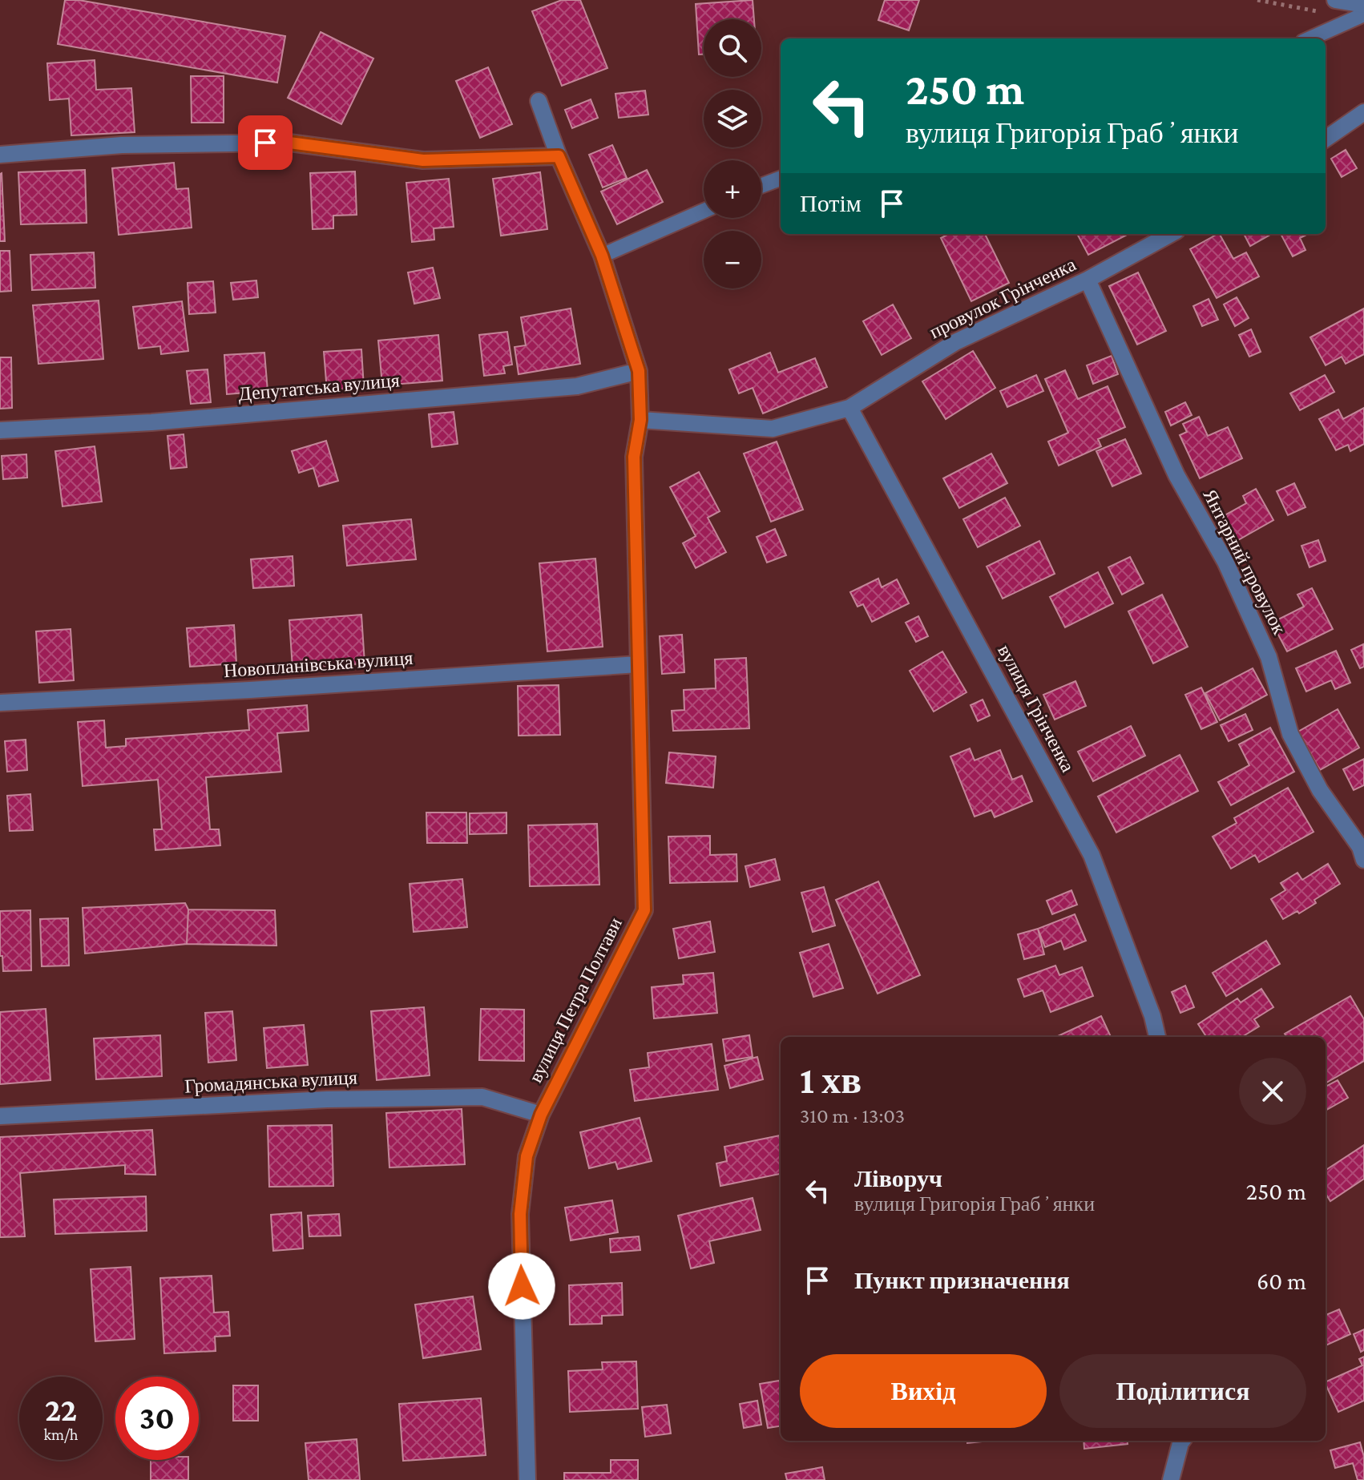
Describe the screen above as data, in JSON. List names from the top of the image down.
{
  "streets": {
    "street": [
      "провулок Грінченка",
      "Депутатська вулиця",
      "Янтарний провулок",
      "Новопланівська вулиця",
      "вулиця Грінченка",
      "вулиця Петра Полтави",
      "Громадянська вулиця"
    ]
  },
  "crossings": [
    ["провулок Грінченка", "Янтарний провулок"],
    ["провулок Грінченка", "вулиця Грінченка"],
    ["Депутатська вулиця", "вулиця Петра Полтави"],
    ["Новопланівська вулиця", "вулиця Петра Полтави"],
    ["вулиця Петра Полтави", "Громадянська вулиця"]
  ],
  "page": {
    "map_buttons": ["+", "−"],
    "turn": ["250 m", "вулиця Григорія Грабʼянки"],
    "then": "Потім",
    "heading": ["1 хв", "310 m · 13:03"],
    "list": [
      {
        "name": "Ліворуч",
        "note": "вулиця Григорія Грабʼянки",
        "value": "250 m"
      },
      {
        "name": "Пункт призначення",
        "value": "60 m"
      }
    ],
    "buttons": ["Вихід", "Поділитися"],
    "speed": "22 km/h",
    "limit": "30"
  }
}
